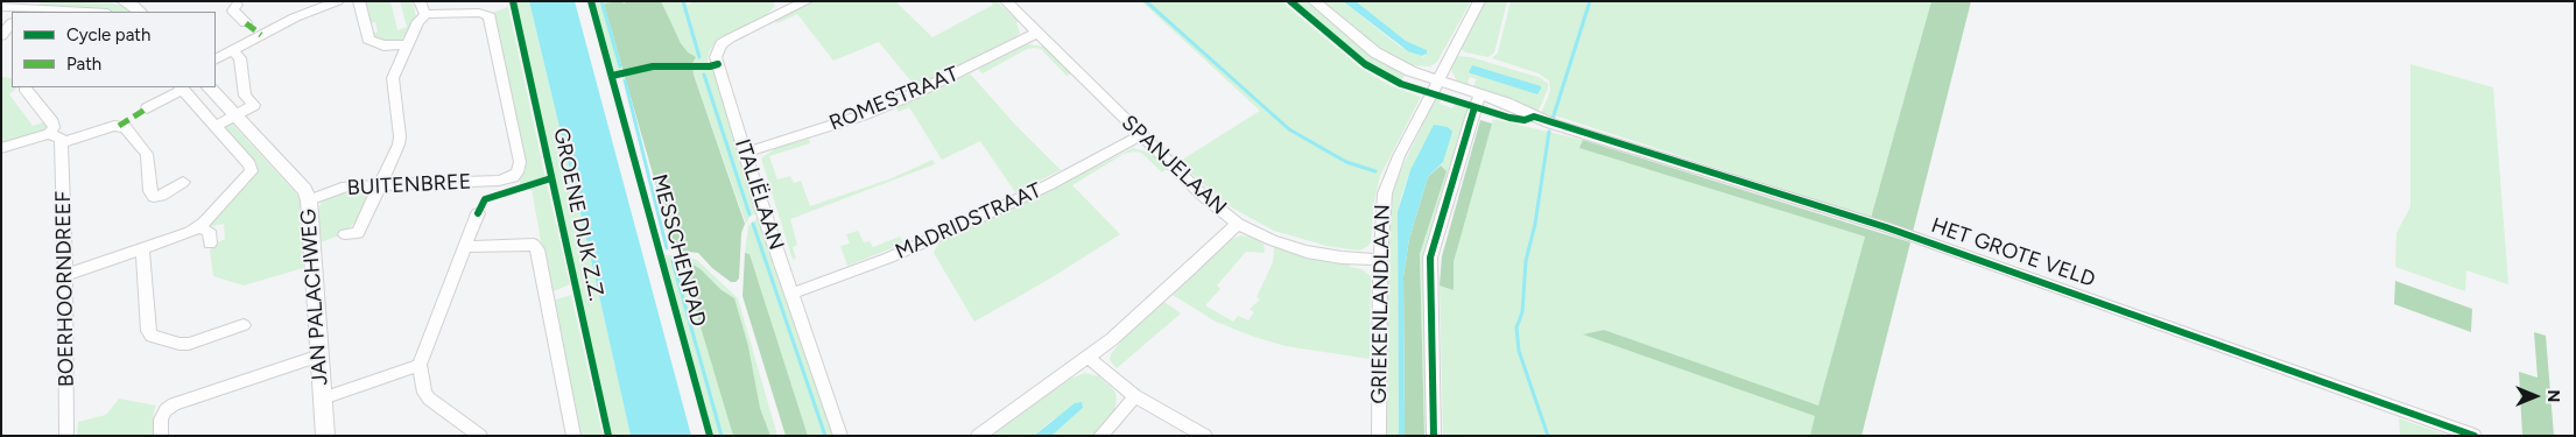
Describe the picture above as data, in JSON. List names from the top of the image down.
{
  "streets": {
    "street": [
      "ROMESTRAAT",
      "SPANJELAAN",
      "BUITENBREE",
      "ITALIËLAAN",
      "MADRIDSTRAAT",
      "HET GROTE VELD",
      "BOERHOORNDREEF",
      "JAN PALACHWEG",
      "GRIEKENLANDLAAN"
    ],
    "cycle path": ["GROENE DIJK Z.Z.", "MESSCHENPAD"]
  },
  "crossings": [
    ["ROMESTRAAT", "SPANJELAAN"],
    ["ROMESTRAAT", "ITALIËLAAN"],
    ["SPANJELAAN", "MADRIDSTRAAT"],
    ["SPANJELAAN", "GRIEKENLANDLAAN"],
    ["BUITENBREE", "JAN PALACHWEG"],
    ["ITALIËLAAN", "MADRIDSTRAAT"],
    ["HET GROTE VELD", "GRIEKENLANDLAAN"]
  ],
  "legend": ["Cycle path", "Path"],
  "north": "right"
}
